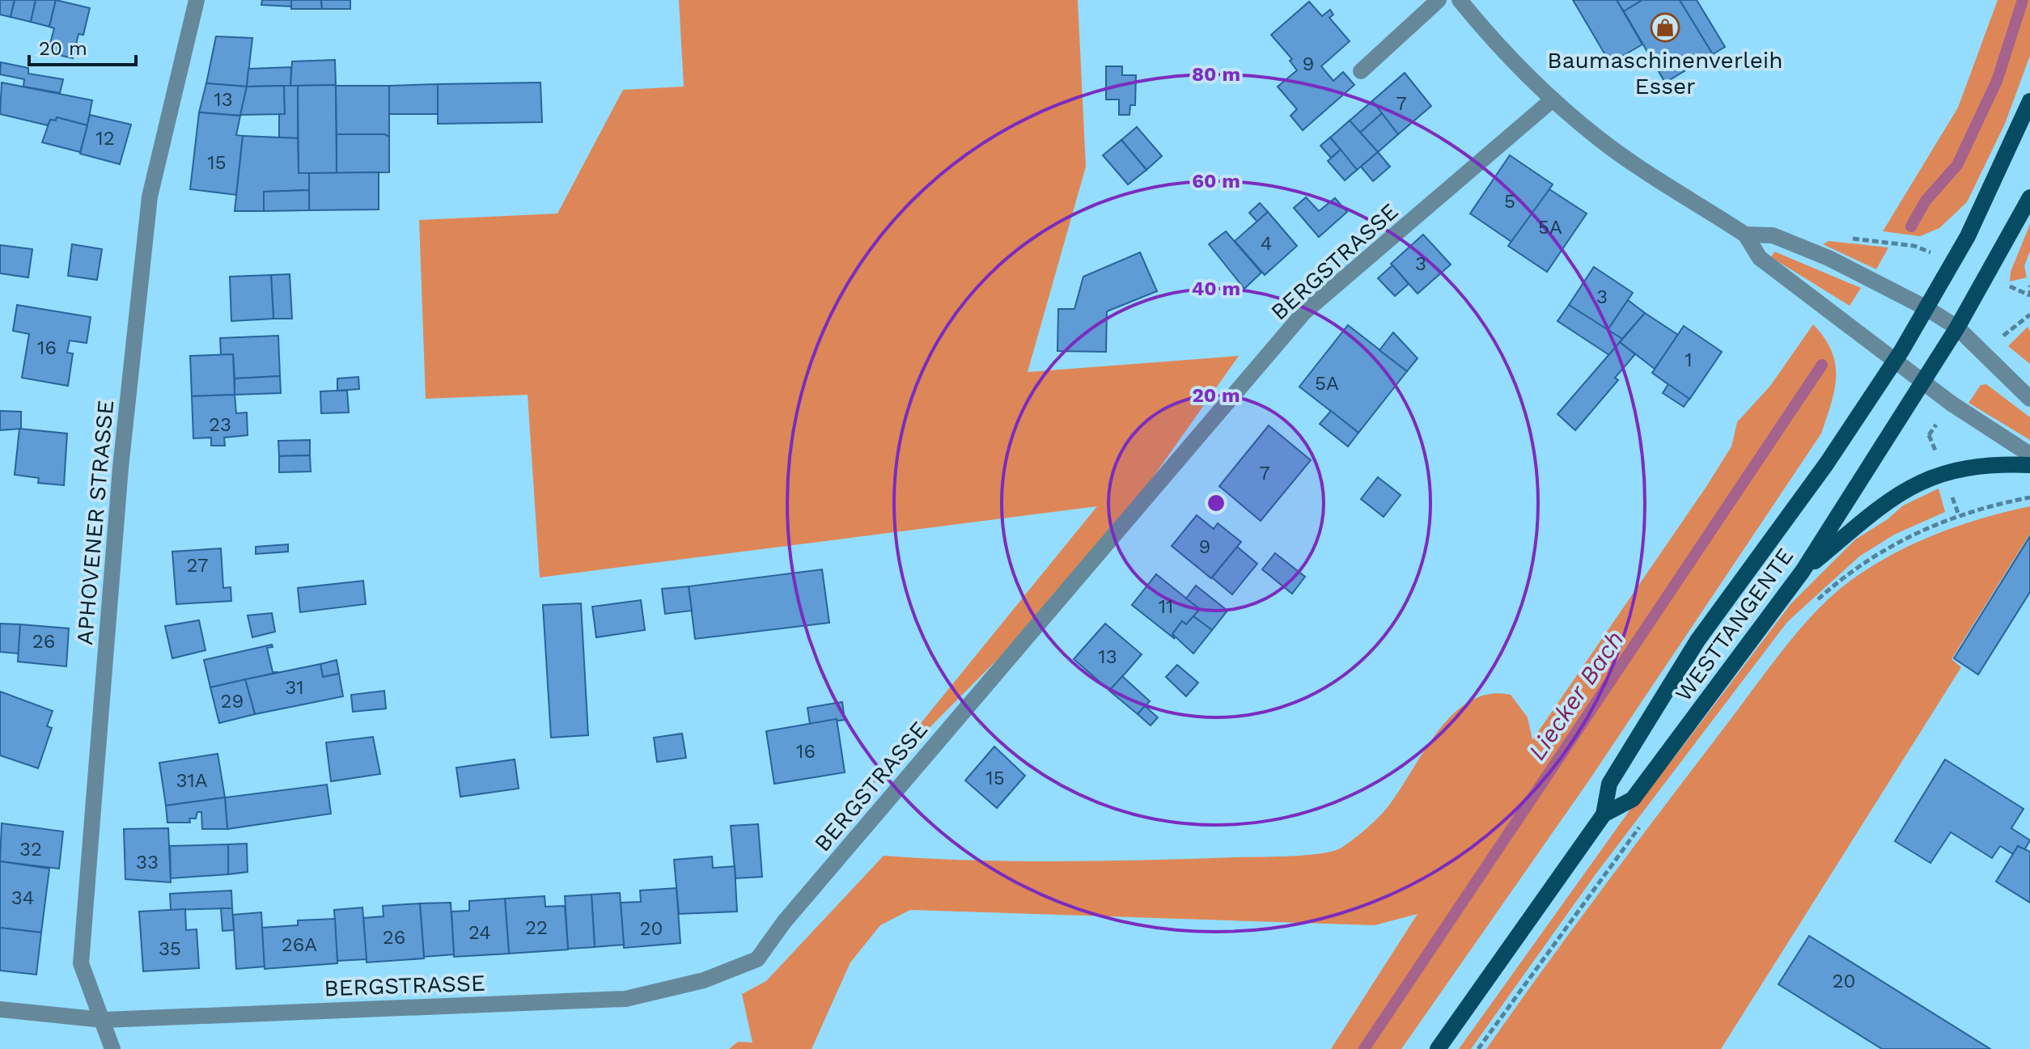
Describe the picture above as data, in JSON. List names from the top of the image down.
{
  "streets": {
    "main road": ["WESTTANGENTE"],
    "street": ["BERGSTRASSE", "APHOVENER STRASSE"]
  },
  "crossings": [
    ["BERGSTRASSE", "APHOVENER STRASSE"]
  ],
  "water": ["Liecker Bach"],
  "places": {
    "shop": ["Baumaschinenverleih Esser"]
  },
  "house_numbers": [
    "9",
    "13",
    "7",
    "12",
    "15",
    "5",
    "5A",
    "4",
    "3",
    "3",
    "16",
    "1",
    "5A",
    "23",
    "7",
    "9",
    "27",
    "11",
    "26",
    "13",
    "31",
    "29",
    "16",
    "15",
    "31A",
    "32",
    "33",
    "34",
    "22",
    "20",
    "24",
    "26",
    "26A",
    "35",
    "20"
  ],
  "scale_bar": "20 m",
  "rings": [
    "80 m",
    "60 m",
    "40 m",
    "20 m"
  ]
}
